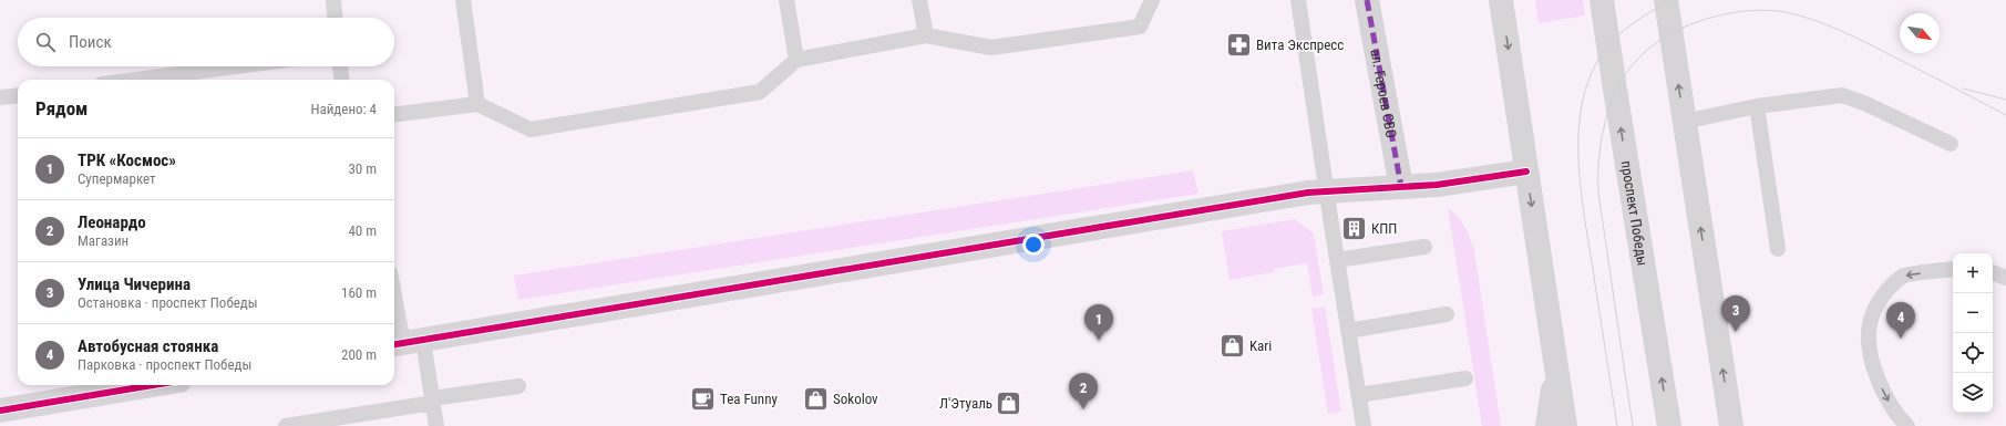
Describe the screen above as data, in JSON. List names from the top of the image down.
{
  "streets": {
    "street": ["ал. Героев СВО", "проспект Победы"]
  },
  "places": {
    "pharmacy": ["Вита Экспресс"],
    "building": ["КПП"],
    "shop": ["Kari", "Sokolov", "Л'Этуаль"],
    "cafe": ["Tea Funny"]
  },
  "north": "bottom right",
  "page": {
    "search": "Поиск",
    "heading": ["Рядом", "Найдено: 4"],
    "list": [
      {
        "mark": "1",
        "name": "ТРК «Космос»",
        "note": "Супермаркет",
        "value": "30 m"
      },
      {
        "mark": "2",
        "name": "Леонардо",
        "note": "Магазин",
        "value": "40 m"
      },
      {
        "mark": "3",
        "name": "Улица Чичерина",
        "note": "Остановка · проспект Победы",
        "value": "160 m"
      },
      {
        "mark": "4",
        "name": "Автобусная стоянка",
        "note": "Парковка · проспект Победы",
        "value": "200 m"
      }
    ],
    "map_buttons": ["+", "−"],
    "pins": [
      "3",
      "4",
      "1",
      "2"
    ]
  }
}
